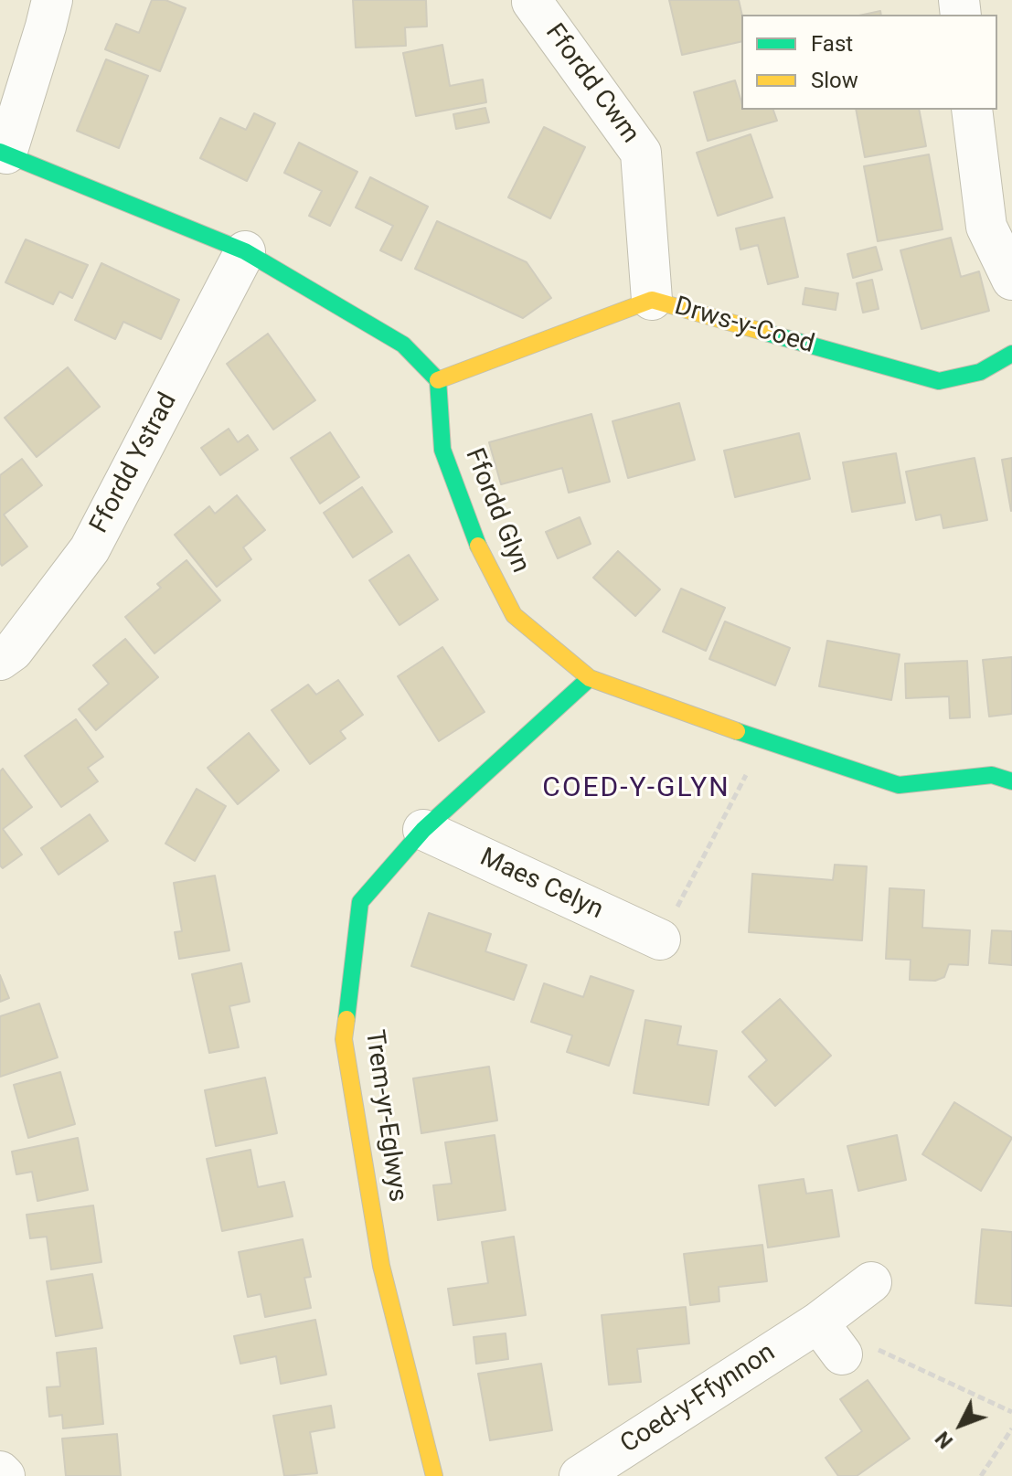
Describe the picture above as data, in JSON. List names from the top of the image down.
{
  "streets": {
    "street": [
      "Ffordd Cwm",
      "Drws-y-Coed",
      "Ffordd Ystrad",
      "Ffordd Glyn",
      "Maes Celyn",
      "Trem-yr-Eglwys",
      "Coed-y-Ffynnon"
    ]
  },
  "crossings": [
    ["Ffordd Cwm", "Drws-y-Coed"],
    ["Drws-y-Coed", "Ffordd Glyn"],
    ["Ffordd Glyn", "Trem-yr-Eglwys"],
    ["Maes Celyn", "Trem-yr-Eglwys"]
  ],
  "districts": ["COED-Y-GLYN"],
  "legend": ["Fast", "Slow"],
  "north": "bottom left"
}
